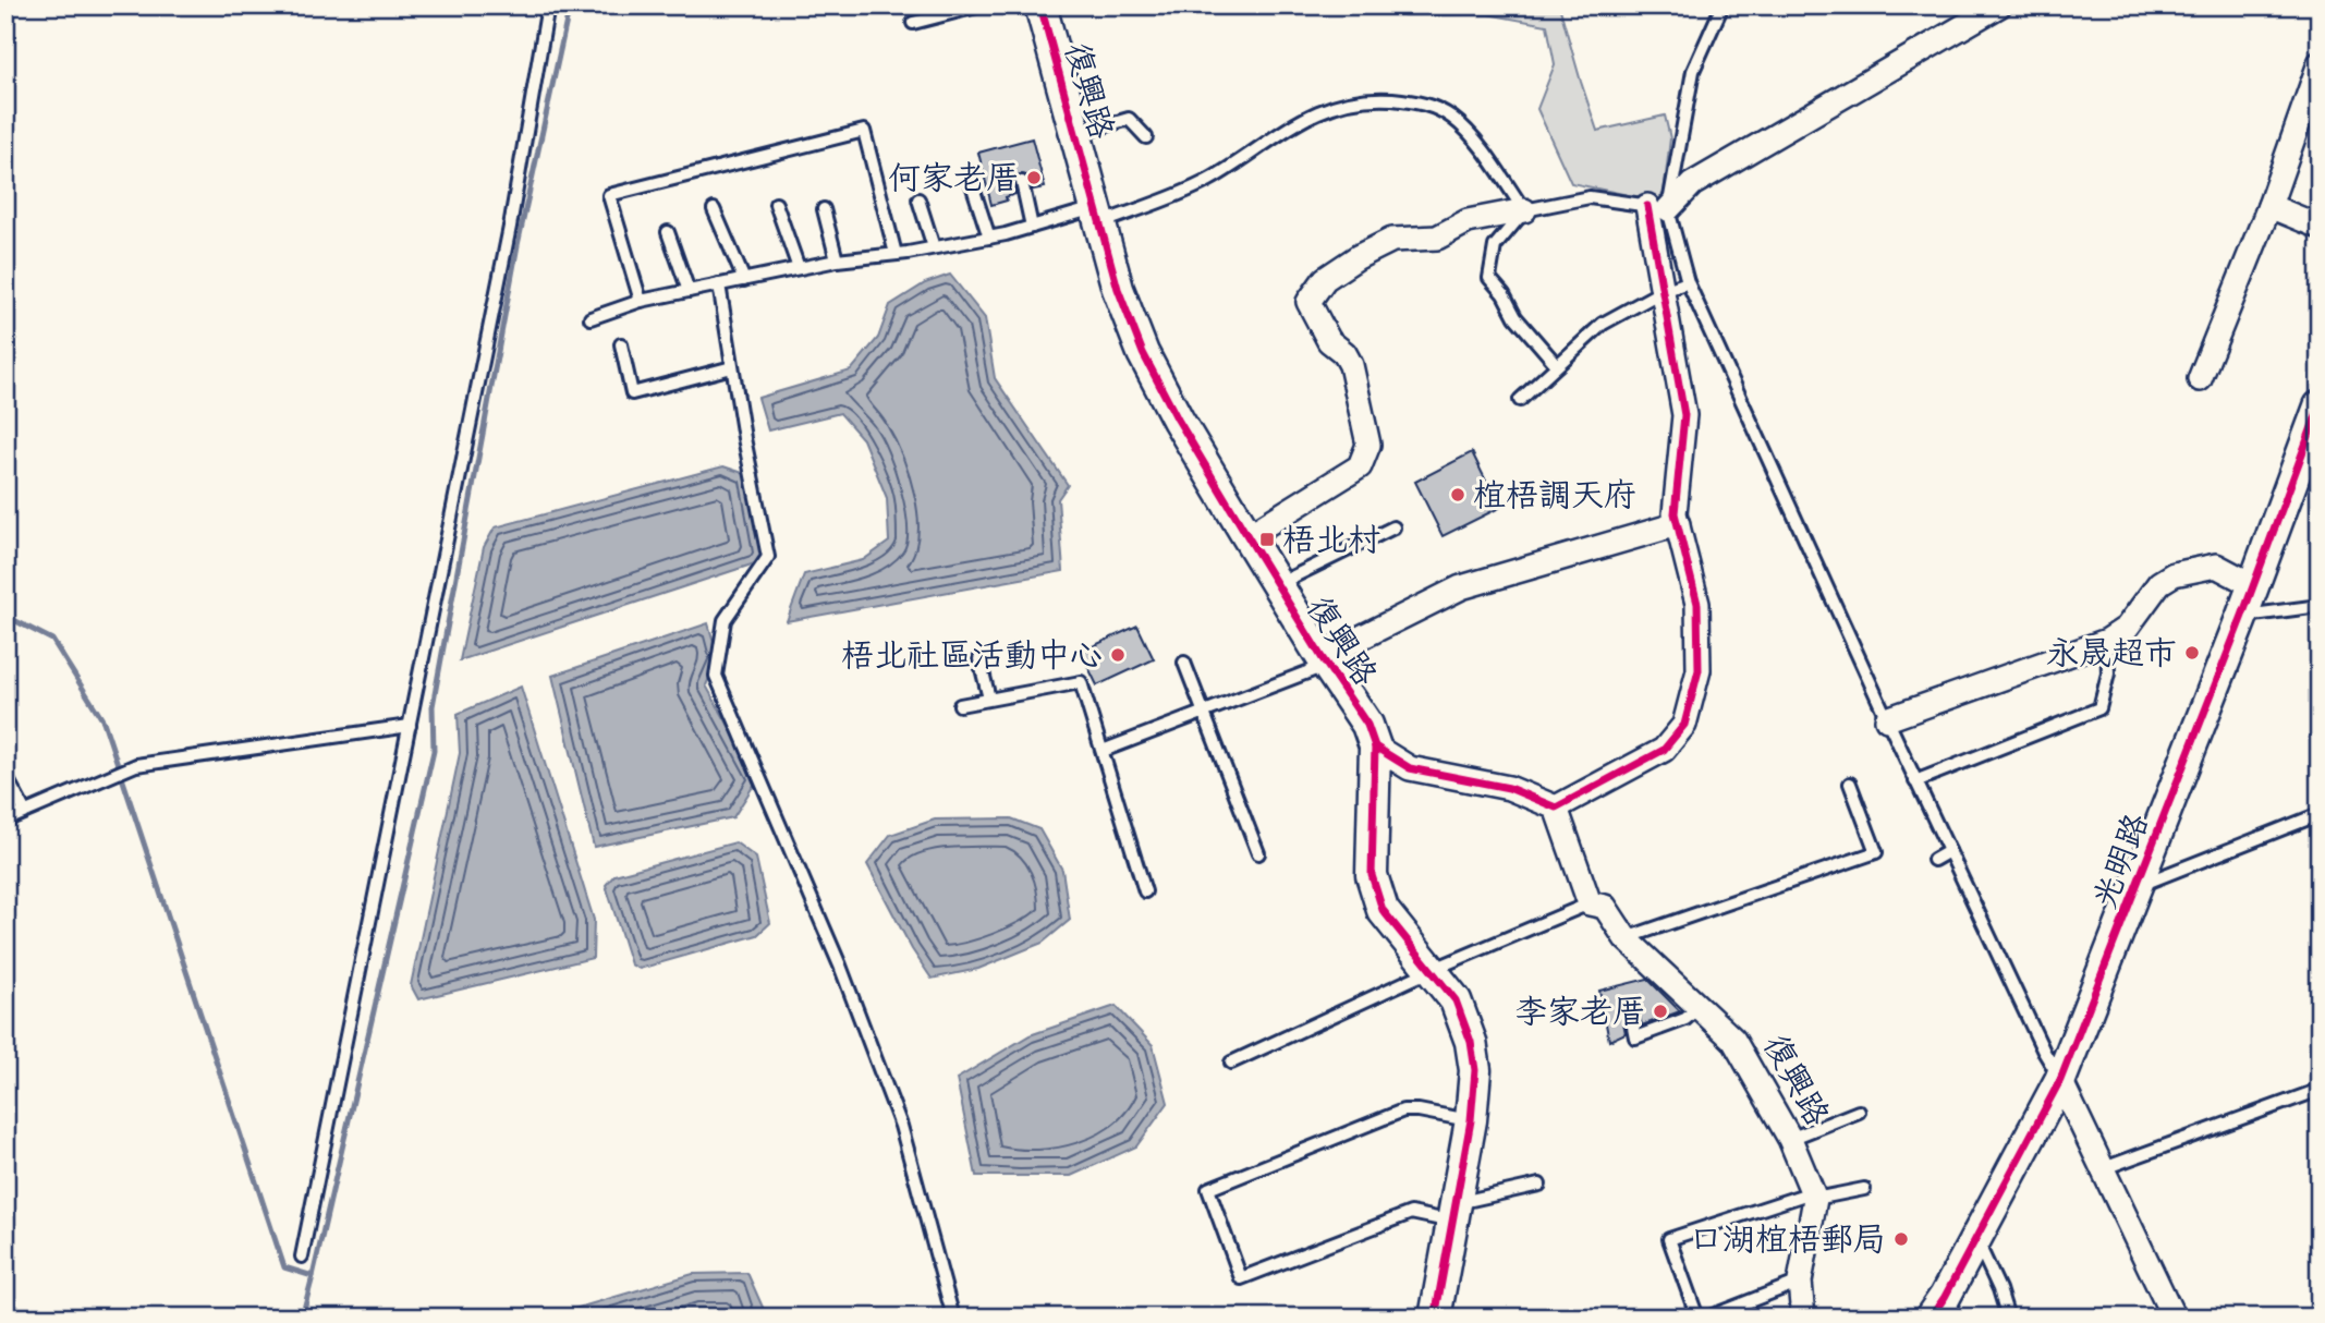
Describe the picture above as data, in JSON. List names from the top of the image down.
{
  "streets": {
    "street": ["復興路", "光明路"]
  },
  "places": {
    "other": [
      "何家老厝",
      "椬梧調天府",
      "永晟超市",
      "梧北社區活動中心",
      "李家老厝",
      "口湖椬梧郵局"
    ],
    "transit": ["梧北村"]
  }
}
